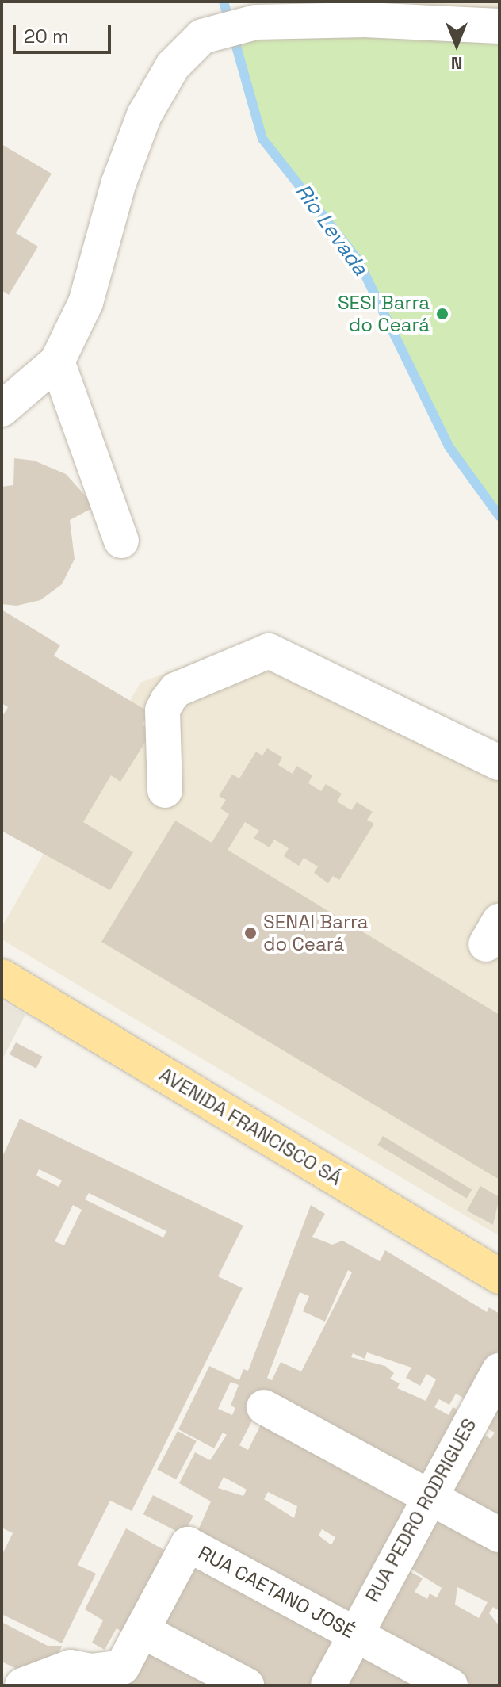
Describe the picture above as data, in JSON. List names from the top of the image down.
{
  "streets": {
    "main road": ["AVENIDA FRANCISCO SÁ"],
    "street": ["RUA PEDRO RODRIGUES", "RUA CAETANO JOSÉ"]
  },
  "crossings": [
    ["RUA PEDRO RODRIGUES", "RUA CAETANO JOSÉ"]
  ],
  "water": ["Rio Levada"],
  "places": ["SESI Barra do Ceará", "SENAI Barra do Ceará"],
  "scale_bar": "20 m",
  "north": "bottom"
}
